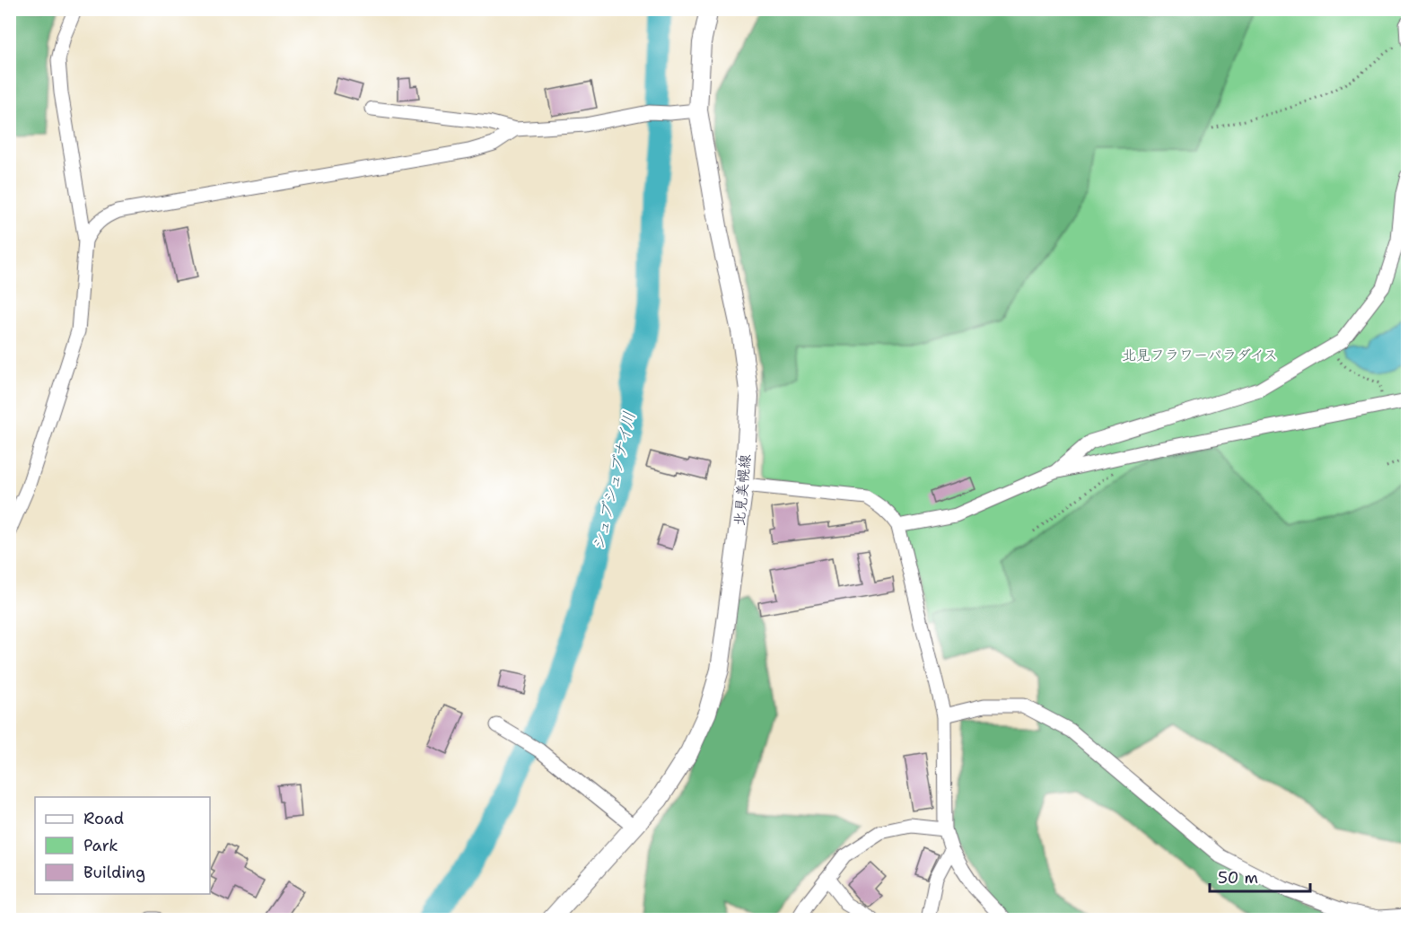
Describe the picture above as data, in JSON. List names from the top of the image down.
{
  "streets": {
    "main road": ["北見美幌線"]
  },
  "water": ["シュブシュブナイ川"],
  "parks": ["北見フラワーパラダイス"],
  "legend": ["Road", "Park", "Building"],
  "scale_bar": "50 m"
}
